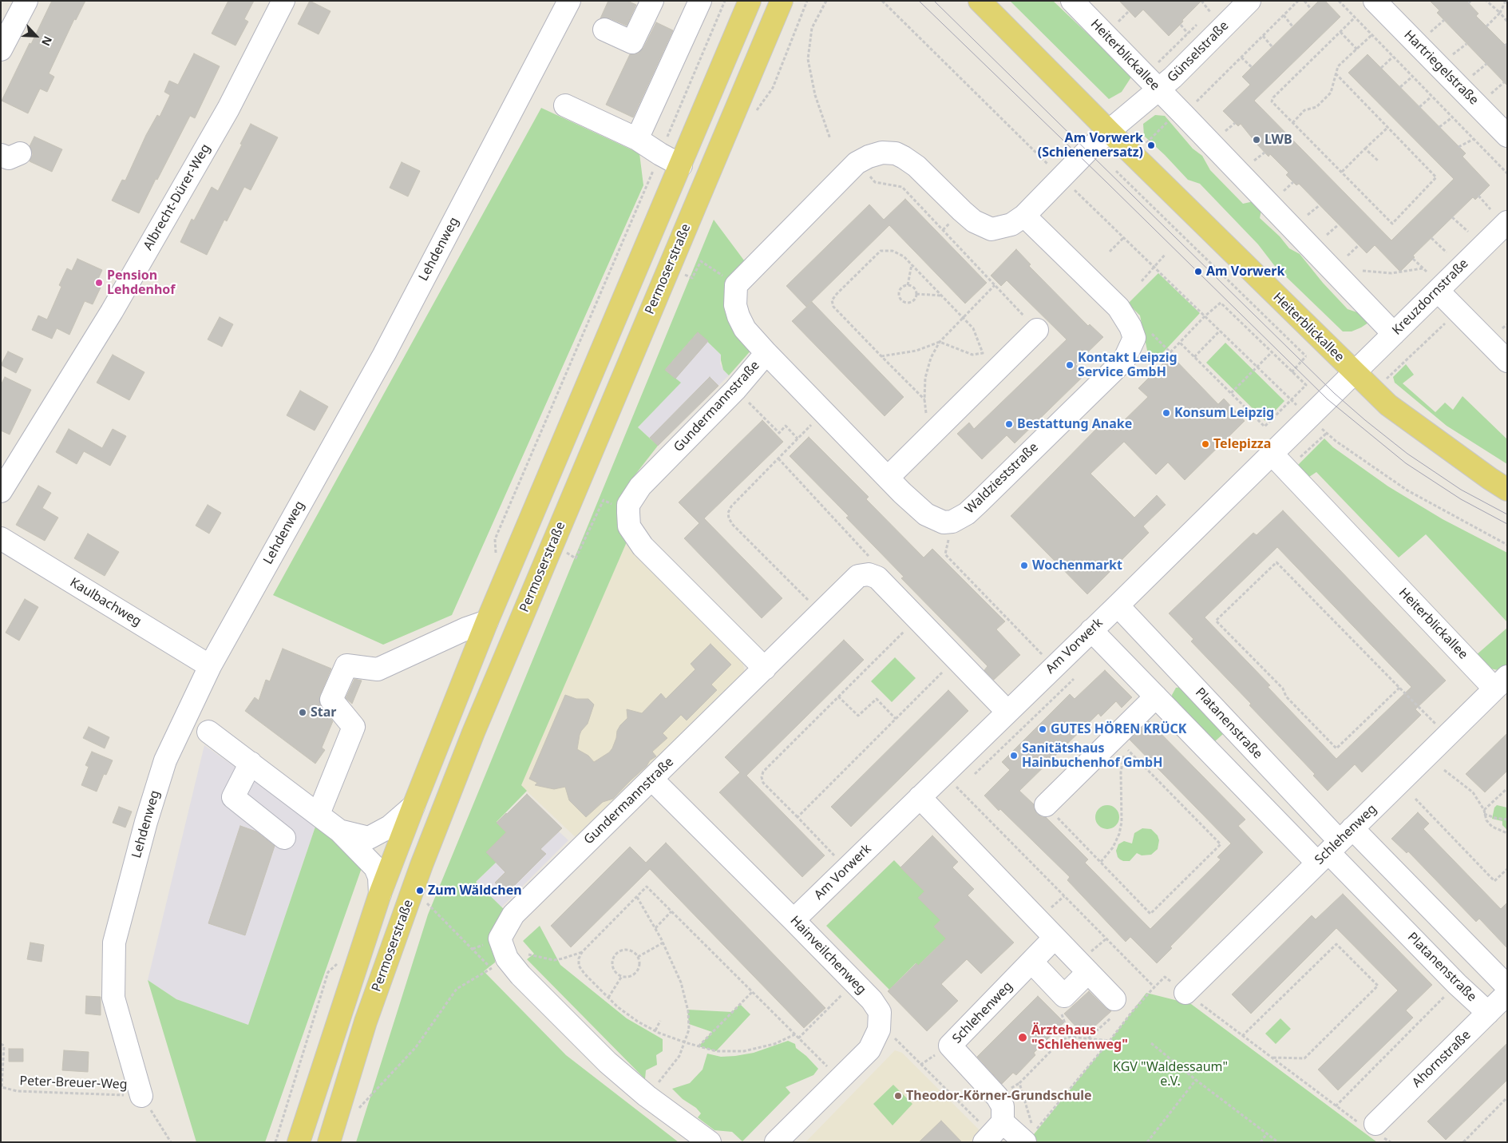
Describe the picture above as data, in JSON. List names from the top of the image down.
{
  "streets": {
    "main road": ["Heiterblickallee", "Permoserstraße"],
    "street": [
      "Günselstraße",
      "Hartriegelstraße",
      "Albrecht-Dürer-Weg",
      "Lehdenweg",
      "Kreuzdornstraße",
      "Gundermannstraße",
      "Waldzieststraße",
      "Kaulbachweg",
      "Am Vorwerk",
      "Platanenstraße",
      "Schlehenweg",
      "Hainveilchenweg",
      "Ahornstraße"
    ],
    "path": ["Peter-Breuer-Weg"]
  },
  "crossings": [
    ["Günselstraße", "Heiterblickallee"],
    ["Heiterblickallee", "Kreuzdornstraße"],
    ["Heiterblickallee", "Am Vorwerk"],
    ["Heiterblickallee", "Schlehenweg"],
    ["Lehdenweg", "Kaulbachweg"],
    ["Lehdenweg", "Peter-Breuer-Weg"],
    ["Kreuzdornstraße", "Am Vorwerk"],
    ["Gundermannstraße", "Waldzieststraße"],
    ["Gundermannstraße", "Hainveilchenweg"],
    ["Am Vorwerk", "Platanenstraße"],
    ["Am Vorwerk", "Hainveilchenweg"],
    ["Platanenstraße", "Schlehenweg"],
    ["Platanenstraße", "Ahornstraße"]
  ],
  "parks": ["KGV \"Waldessaum\" e.V."],
  "places": [
    "LWB",
    "Am Vorwerk (Schienenersatz)",
    "Am Vorwerk",
    "Pension Lehdenhof",
    "Kontakt Leipzig Service GmbH",
    "Konsum Leipzig",
    "Bestattung Anake",
    "Telepizza",
    "Wochenmarkt",
    "Star",
    "GUTES HÖREN KRÜCK",
    "Sanitätshaus Hainbuchenhof GmbH",
    "Zum Wäldchen",
    "Ärztehaus \"Schlehenweg\"",
    "Theodor-Körner-Grundschule"
  ],
  "north": "bottom right"
}
